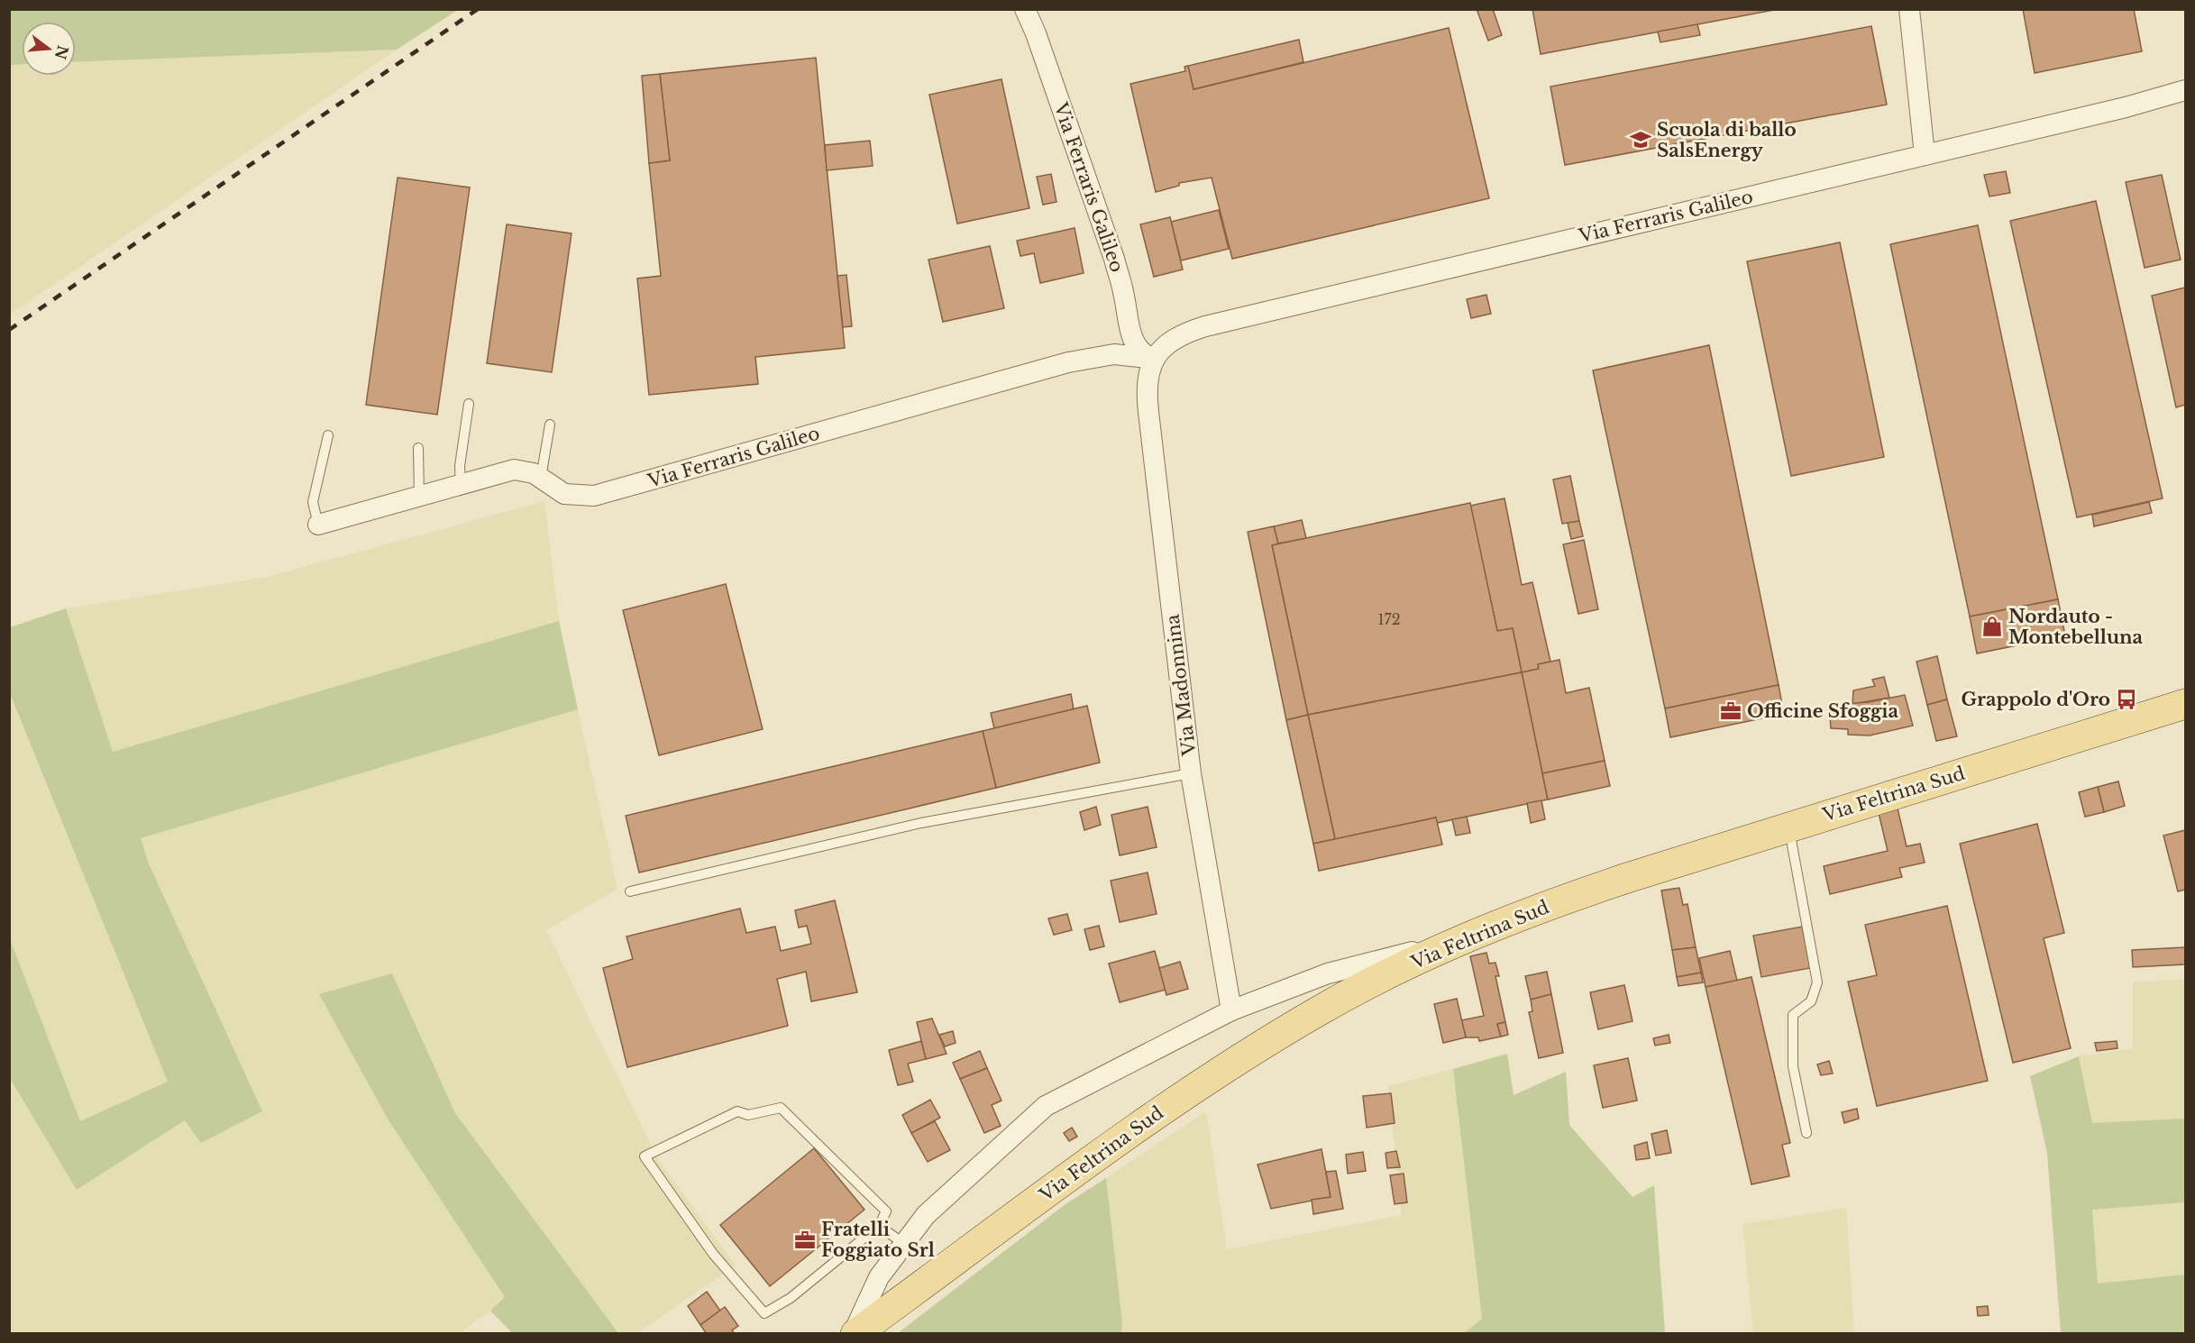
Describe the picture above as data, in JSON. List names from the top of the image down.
{
  "streets": {
    "main road": ["Via Feltrina Sud"],
    "street": ["Via Ferraris Galileo", "Via Madonnina"]
  },
  "crossings": [
    ["Via Ferraris Galileo", "Via Madonnina"]
  ],
  "places": {
    "school or university": ["Scuola di ballo SalsEnergy"],
    "shop": ["Nordauto - Montebelluna"],
    "bus stop": ["Grappolo d'Oro"],
    "office": ["Officine Sfoggia", "Fratelli Foggiato Srl"]
  },
  "house_numbers": ["172"],
  "north": "right"
}
